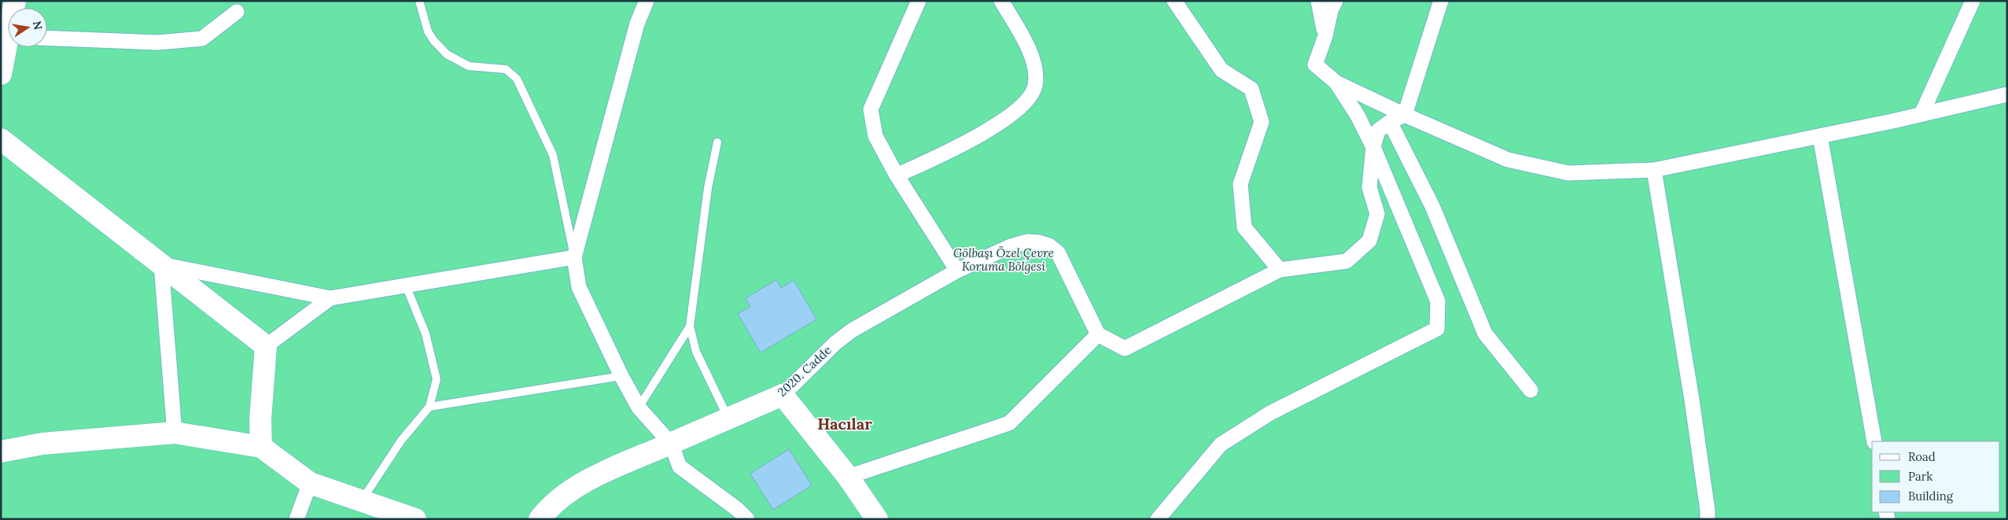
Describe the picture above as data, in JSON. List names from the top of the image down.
{
  "streets": {
    "street": ["2020. Cadde"]
  },
  "districts": ["Hacılar"],
  "parks": ["Gölbaşı Özel Çevre Koruma Bölgesi"],
  "legend": ["Road", "Park", "Building"],
  "north": "right"
}
